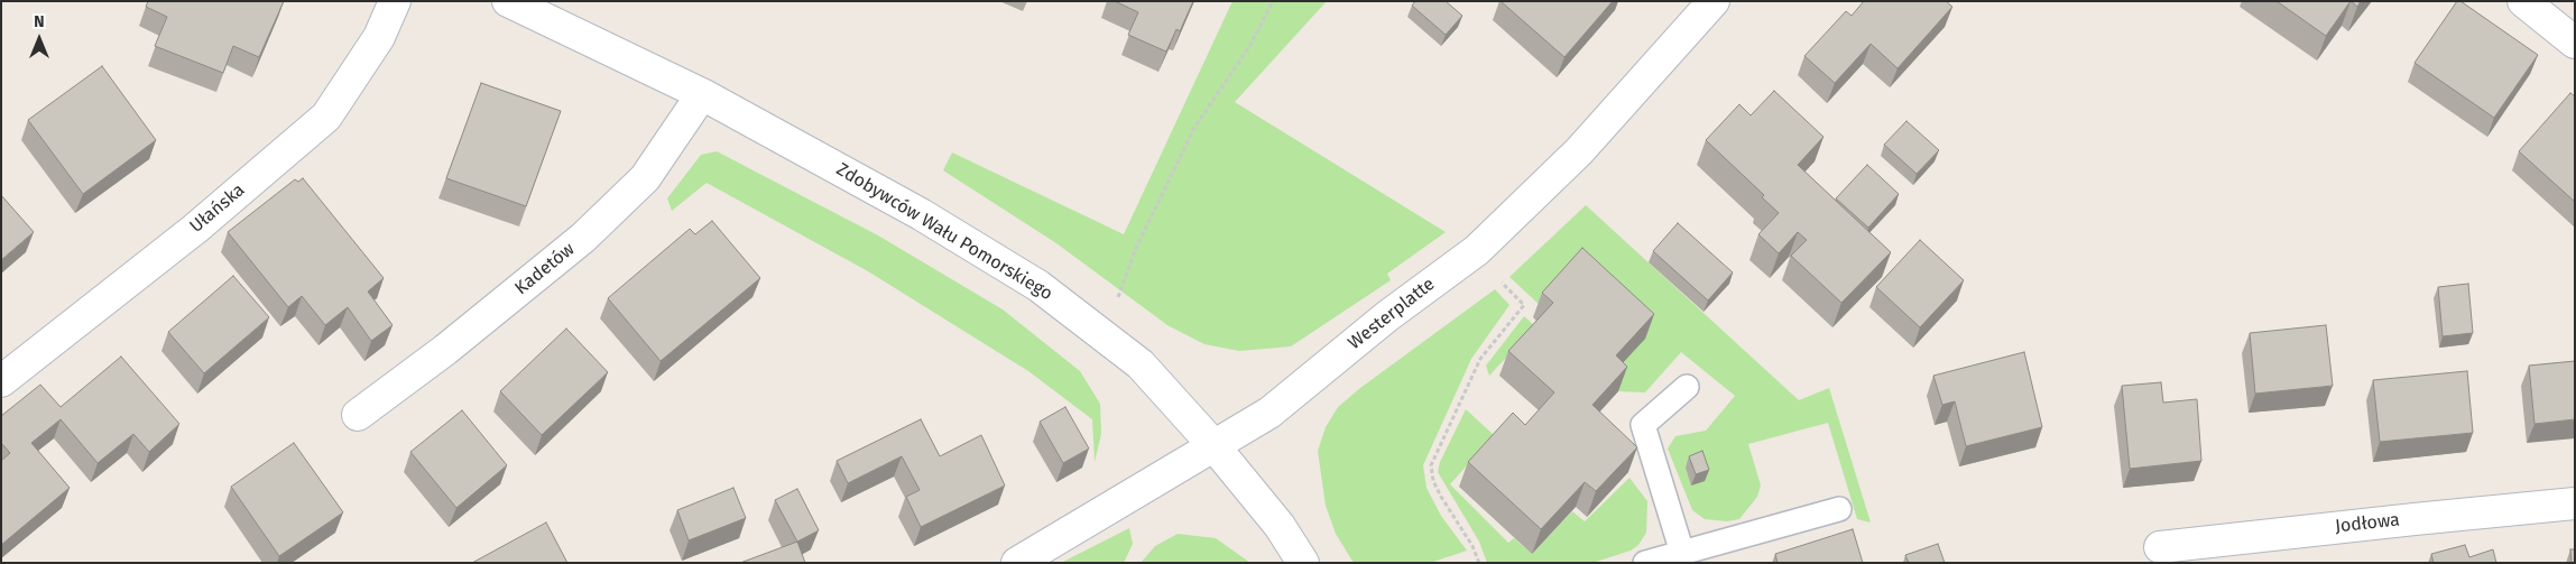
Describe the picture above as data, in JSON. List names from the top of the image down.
{
  "streets": {
    "street": [
      "Ułańska",
      "Zdobywców Wału Pomorskiego",
      "Kadetów",
      "Westerplatte",
      "Jodłowa"
    ]
  },
  "crossings": [
    ["Zdobywców Wału Pomorskiego", "Kadetów"],
    ["Zdobywców Wału Pomorskiego", "Westerplatte"]
  ],
  "north": "top"
}
